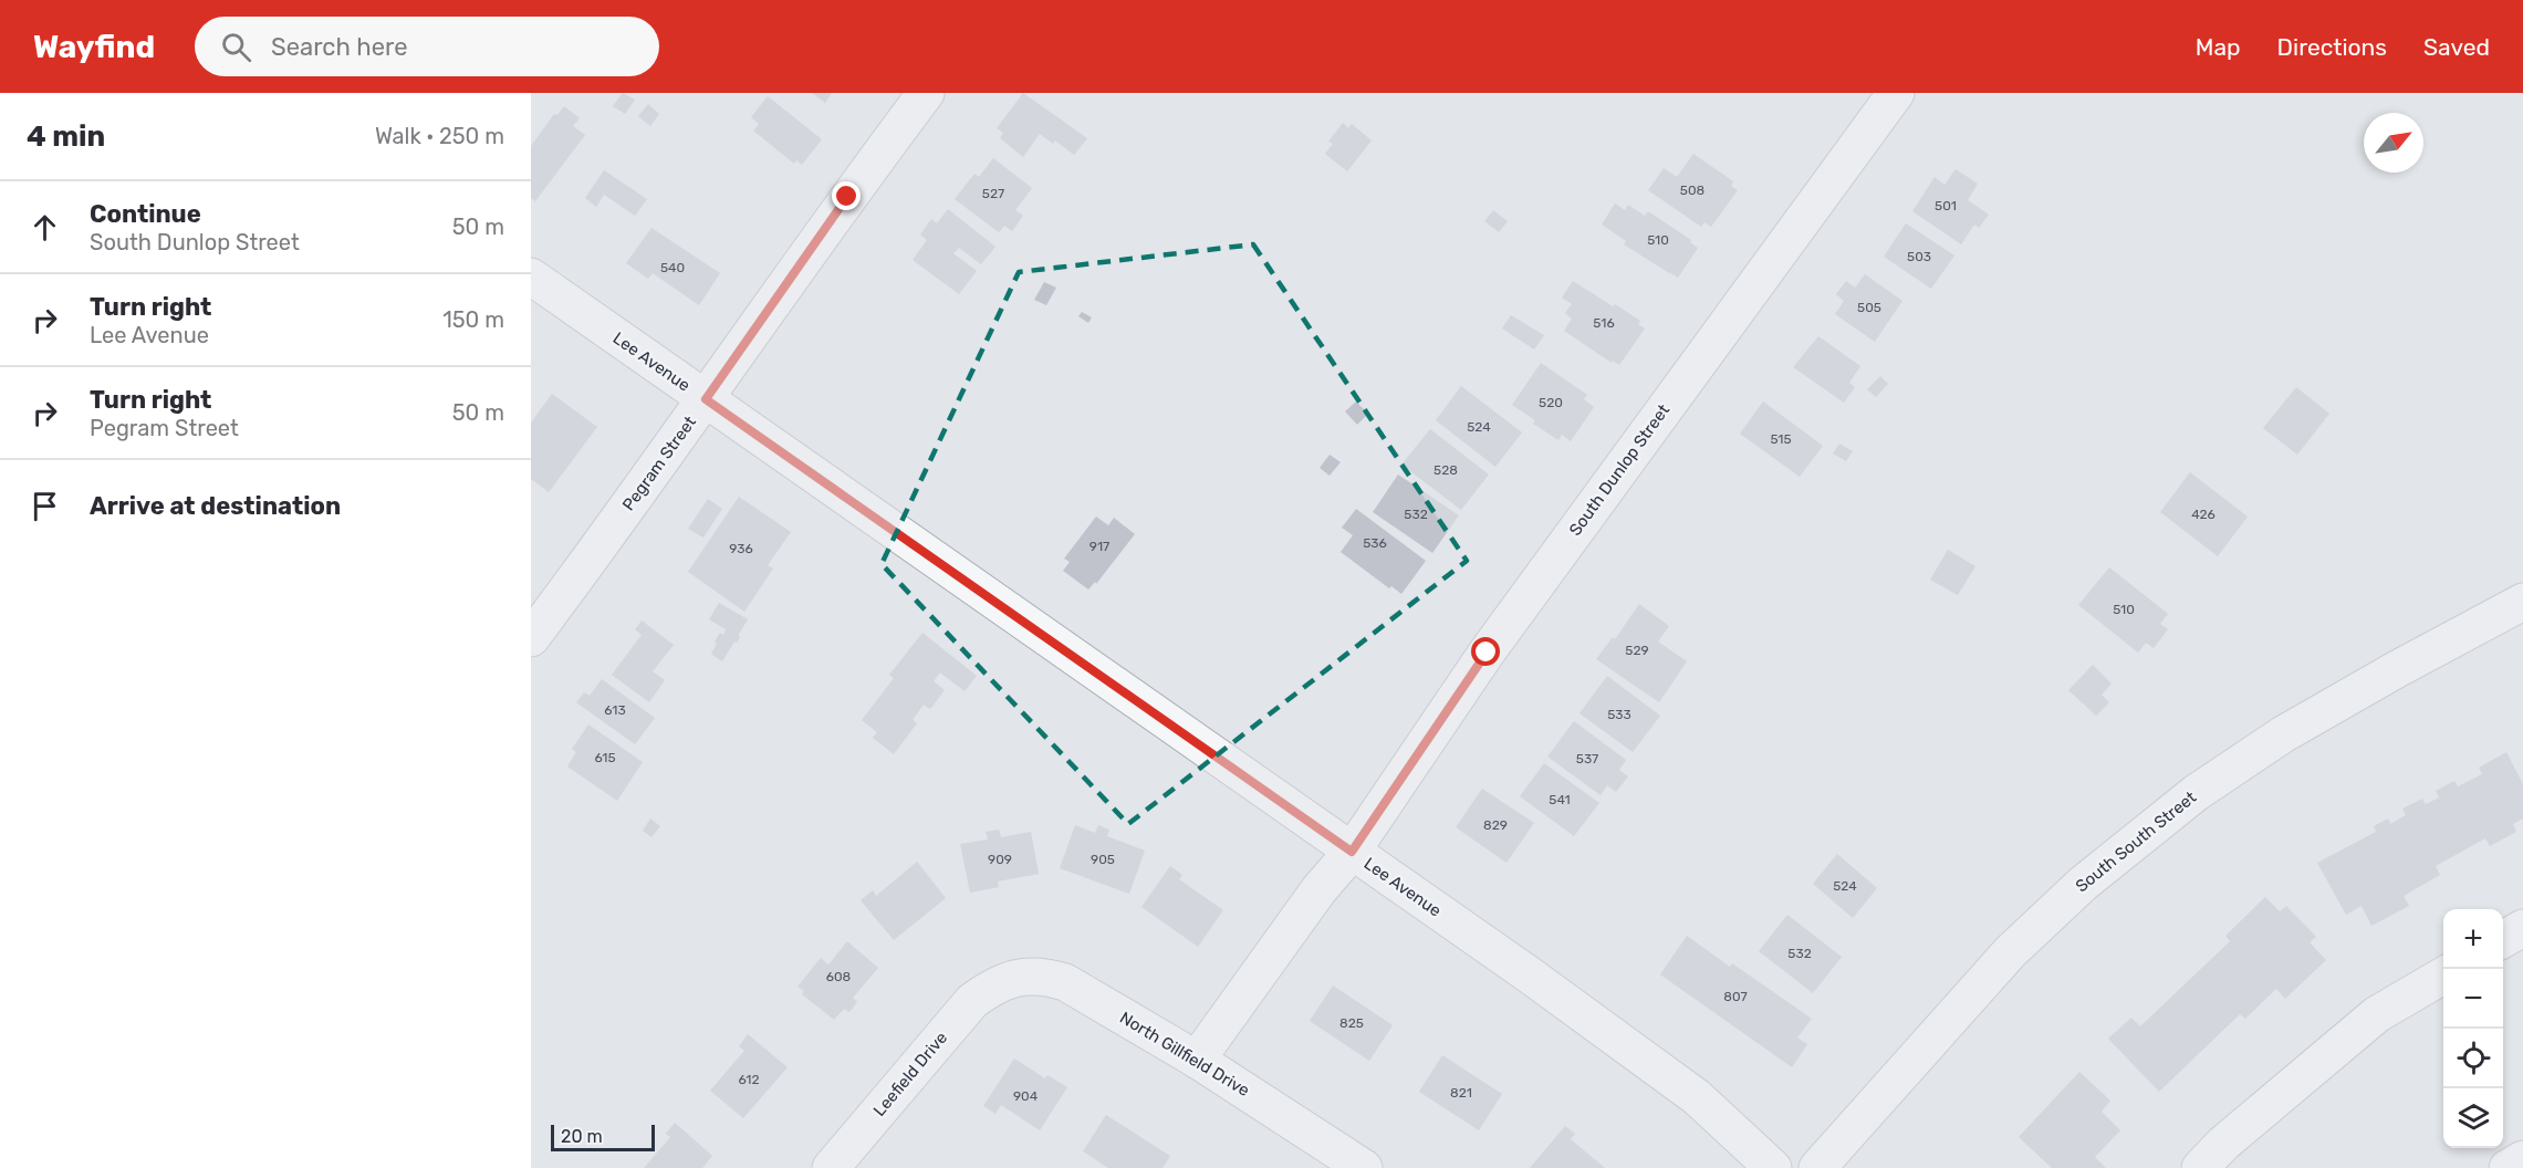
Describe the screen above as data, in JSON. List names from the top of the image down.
{
  "streets": {
    "street": [
      "Lee Avenue",
      "Pegram Street",
      "South Dunlop Street",
      "South South Street",
      "North Gillfield Drive",
      "Leefield Drive"
    ]
  },
  "crossings": [
    ["Lee Avenue", "Pegram Street"],
    ["Lee Avenue", "South Dunlop Street"],
    ["South Dunlop Street", "North Gillfield Drive"],
    ["North Gillfield Drive", "Leefield Drive"]
  ],
  "house_numbers": [
    "508",
    "527",
    "501",
    "510",
    "503",
    "540",
    "505",
    "516",
    "520",
    "524",
    "515",
    "528",
    "532",
    "426",
    "536",
    "917",
    "936",
    "510",
    "529",
    "613",
    "533",
    "615",
    "537",
    "541",
    "829",
    "909",
    "905",
    "524",
    "532",
    "608",
    "807",
    "825",
    "612",
    "821",
    "904"
  ],
  "scale_bar": "20 m",
  "north": "top right",
  "page": {
    "header": "Wayfind",
    "search": "Search here",
    "nav": ["Map", "Directions", "Saved"],
    "heading": ["4 min", "Walk · 250 m"],
    "list": [
      ["Continue", "South Dunlop Street", "50 m"],
      ["Turn right", "Lee Avenue", "150 m"],
      ["Turn right", "Pegram Street", "50 m"],
      "Arrive at destination"
    ],
    "map_buttons": ["+", "−"],
    "scale": "20 m"
  }
}
